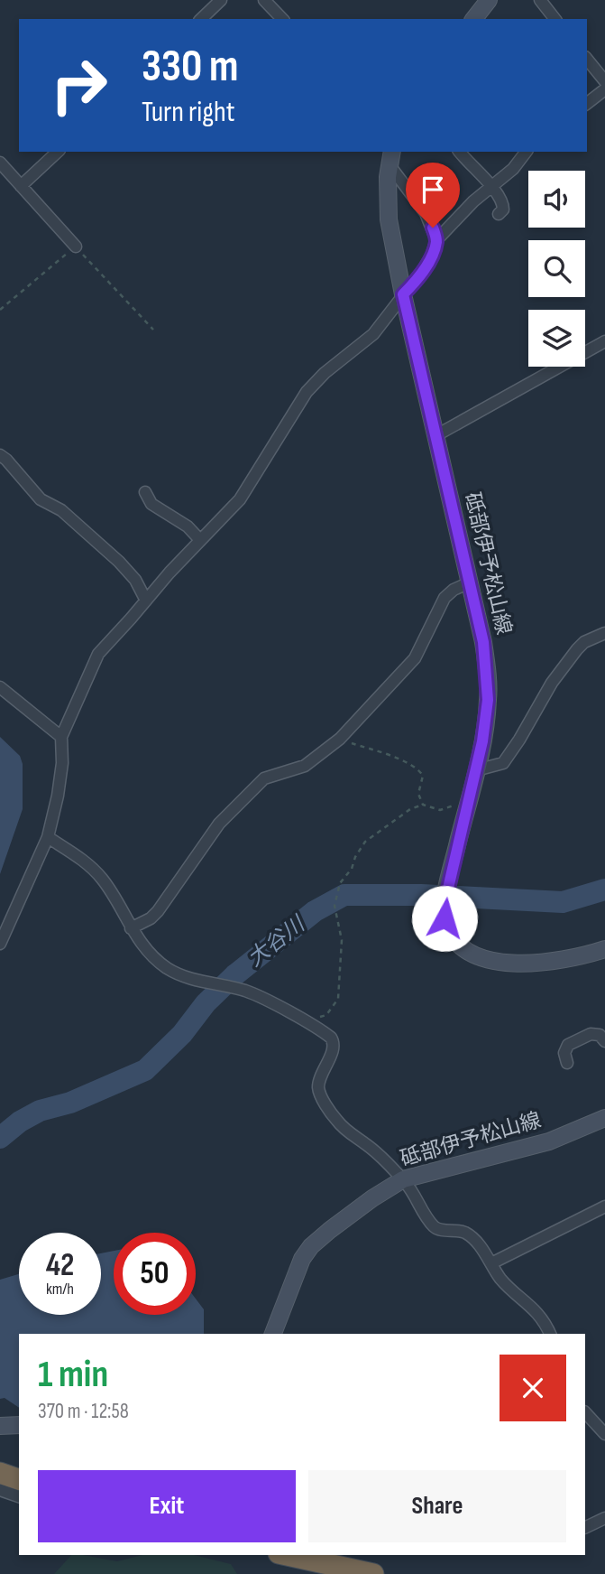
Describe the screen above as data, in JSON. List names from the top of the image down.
{
  "streets": {
    "main road": ["砥部伊予松山線"]
  },
  "water": ["大谷川"],
  "page": {
    "turn": ["330 m", "Turn right"],
    "speed": "42 km/h",
    "limit": "50",
    "heading": ["1 min", "370 m · 12:58"],
    "buttons": ["Exit", "Share"]
  }
}
